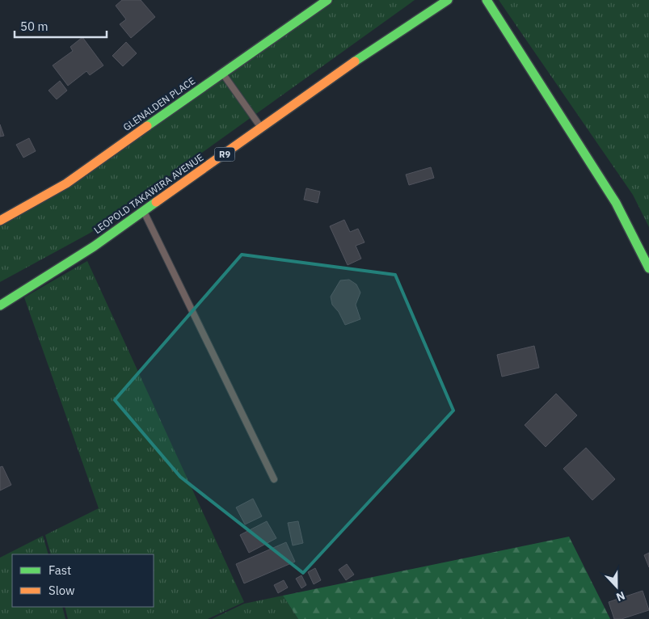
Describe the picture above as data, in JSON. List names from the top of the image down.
{
  "streets": {
    "main road": ["GLENALDEN PLACE", "R9", "LEOPOLD TAKAWIRA AVENUE"]
  },
  "legend": ["Fast", "Slow"],
  "scale_bar": "50 m",
  "north": "bottom"
}
